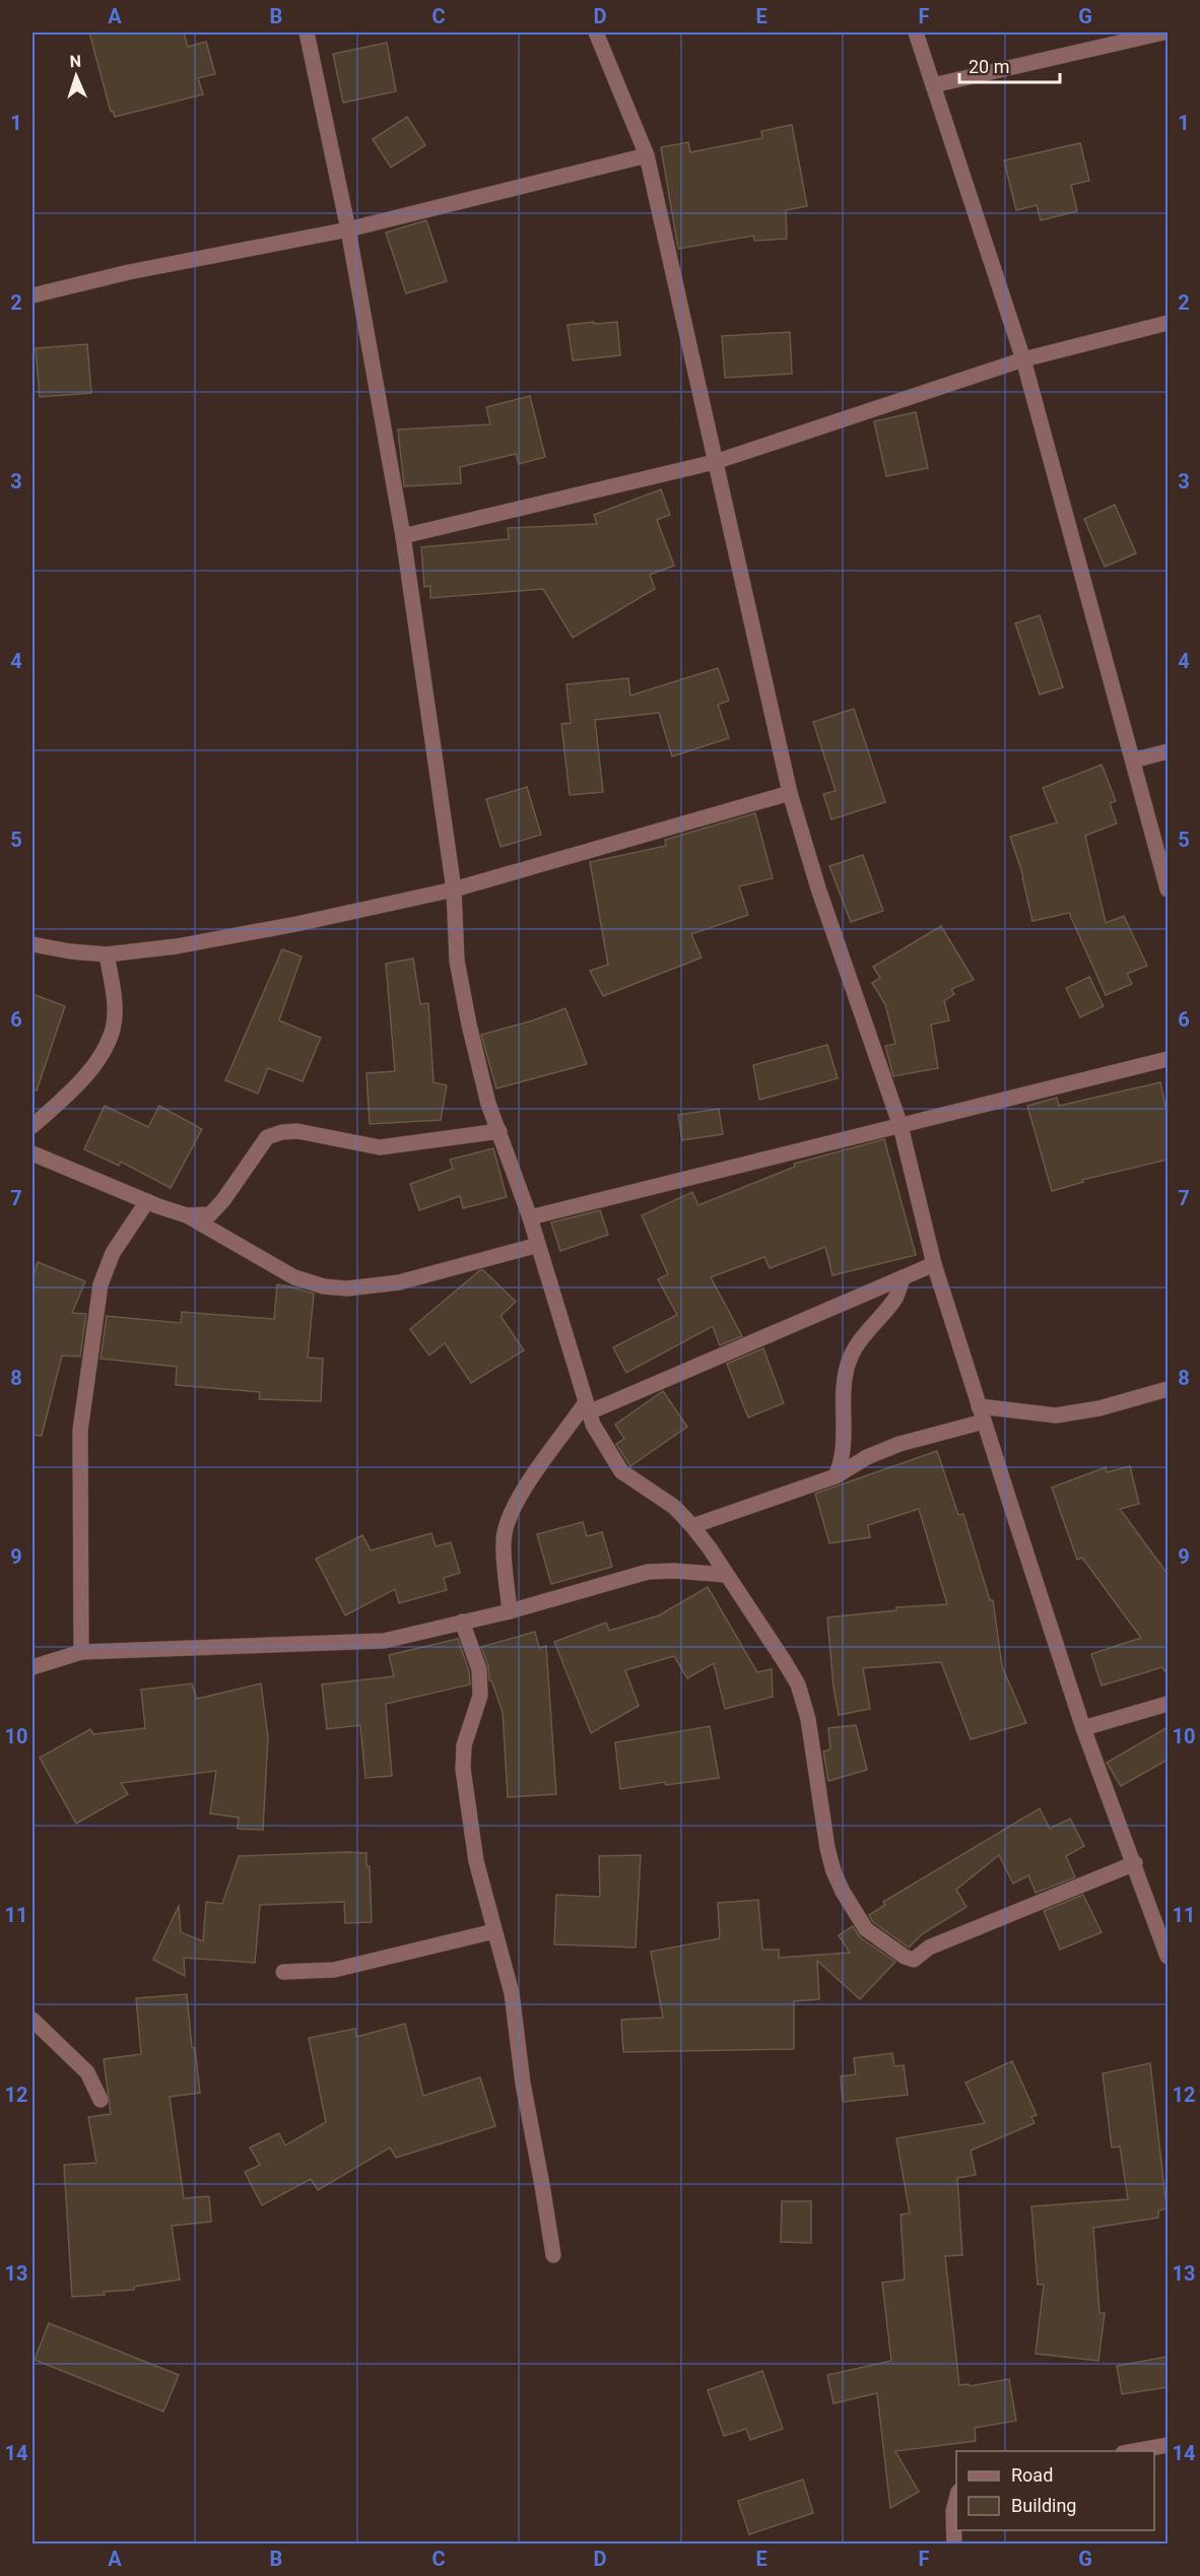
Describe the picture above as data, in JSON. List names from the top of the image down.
{
  "legend": ["Road", "Building"],
  "scale_bar": "20 m",
  "north": "top",
  "grid": {
    "columns": [
      "A",
      "B",
      "C",
      "D",
      "E",
      "F",
      "G"
    ],
    "rows": [
      "1",
      "2",
      "3",
      "4",
      "5",
      "6",
      "7",
      "8",
      "9",
      "10",
      "11",
      "12",
      "13",
      "14"
    ]
  }
}
